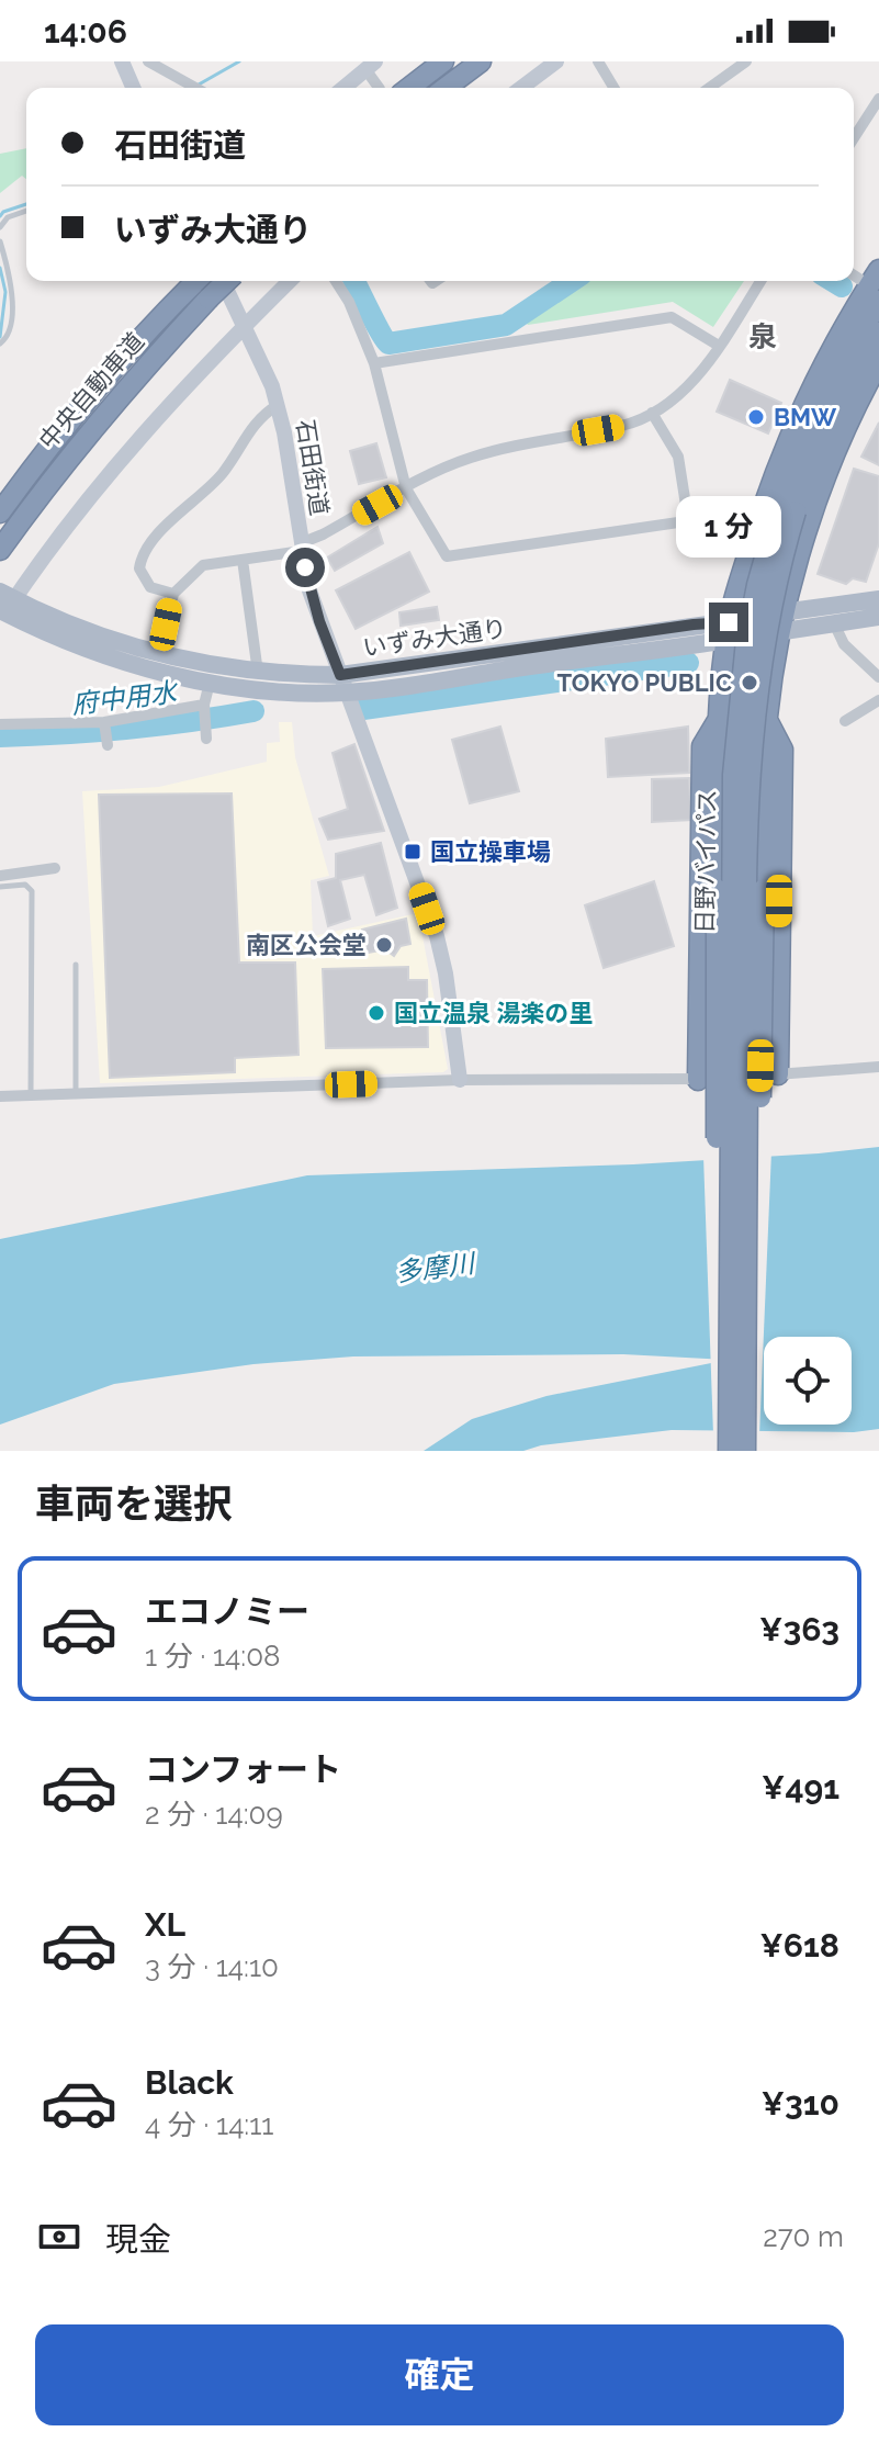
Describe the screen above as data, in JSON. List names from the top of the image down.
{
  "streets": {
    "highway": ["中央自動車道", "日野バイパス"],
    "main road": ["いずみ大通り"],
    "street": ["石田街道"]
  },
  "crossings": [
    ["石田街道", "いずみ大通り"]
  ],
  "districts": ["泉"],
  "water": ["府中用水", "多摩川"],
  "places": {
    "other": [
      "BMW",
      "TOKYO PUBLIC",
      "南区公会堂",
      "国立温泉 湯楽の里"
    ],
    "transit": ["国立操車場"]
  },
  "page": {
    "status": "14:06",
    "banner": ["石田街道", "いずみ大通り"],
    "bubble": "1 分",
    "heading": "車両を選択",
    "list": [
      {
        "name": "エコノミー",
        "note": "1 分 · 14:08",
        "value": "¥363"
      },
      {
        "name": "コンフォート",
        "note": "2 分 · 14:09",
        "value": "¥491"
      },
      {
        "name": "XL",
        "note": "3 分 · 14:10",
        "value": "¥618"
      },
      {
        "name": "Black",
        "note": "4 分 · 14:11",
        "value": "¥310"
      }
    ],
    "pay": ["現金", "270 m"],
    "buttons": "確定"
  }
}
